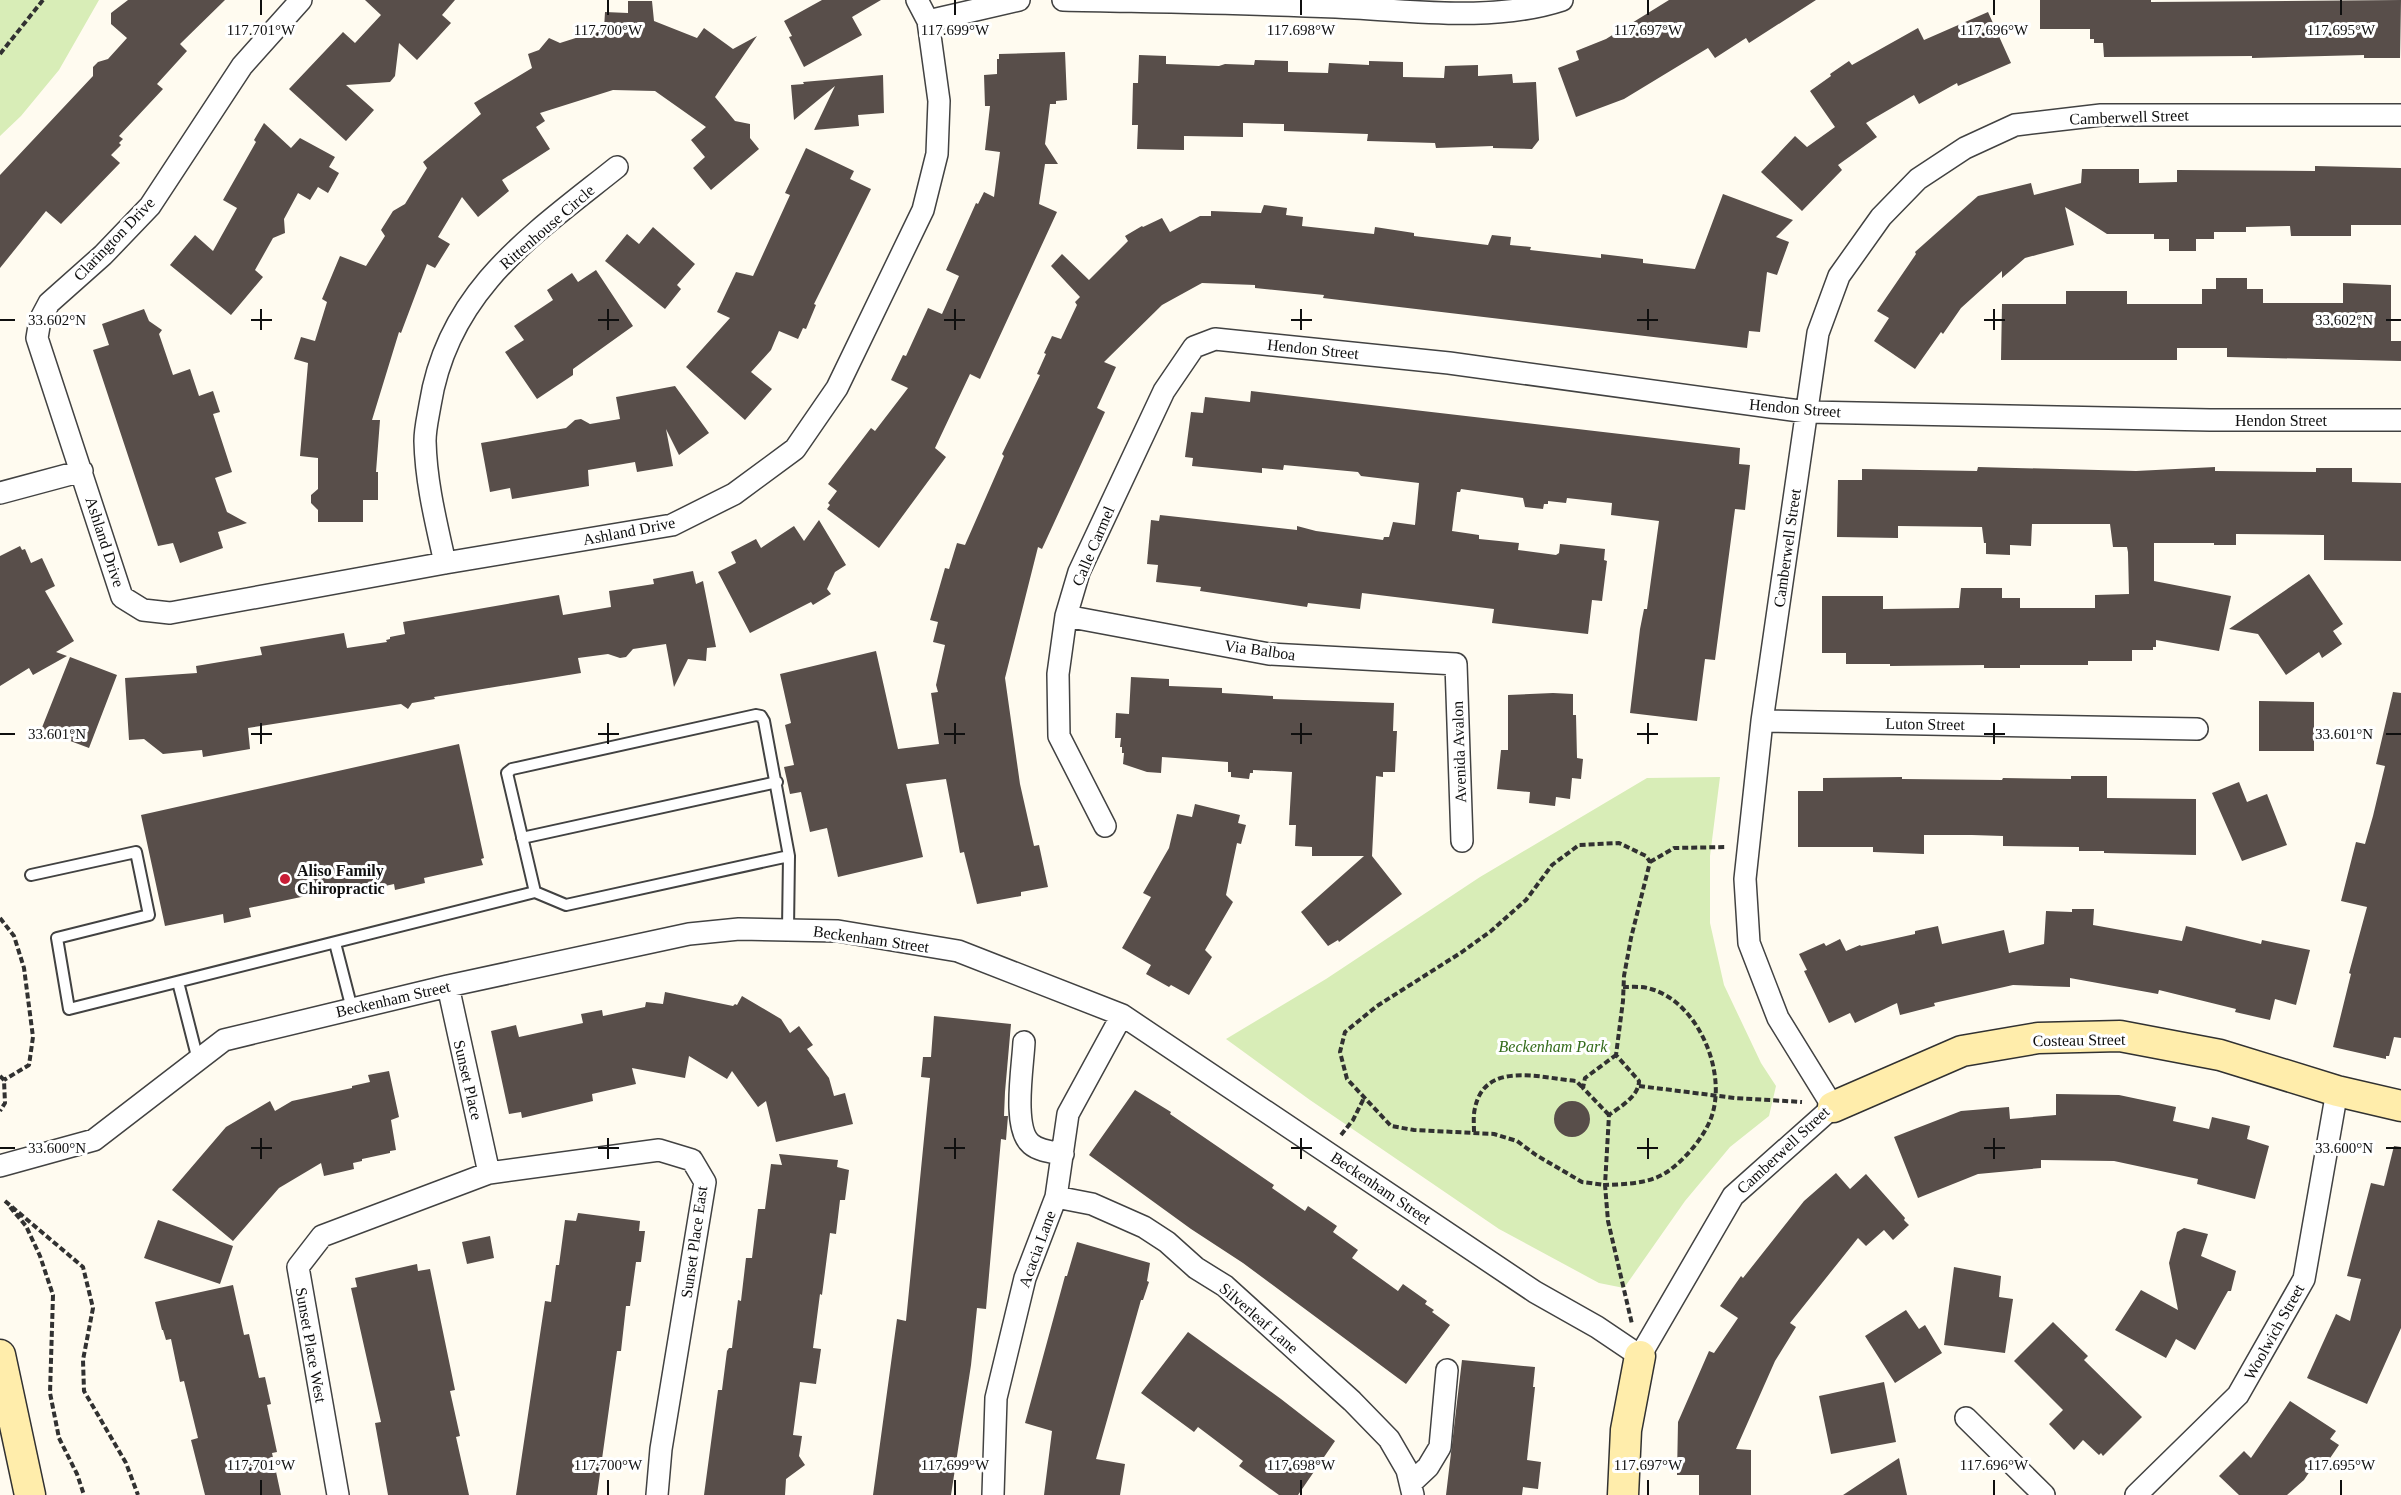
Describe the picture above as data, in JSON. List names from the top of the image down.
{
  "streets": {
    "street": [
      "Camberwell Street",
      "Rittenhouse Circle",
      "Clarington Drive",
      "Hendon Street",
      "Ashland Drive",
      "Calle Carmel",
      "Via Balboa",
      "Luton Street",
      "Avenida Avalon",
      "Beckenham Street",
      "Costeau Street",
      "Sunset Place",
      "Sunset Place East",
      "Acacia Lane",
      "Silverleaf Lane",
      "Woolwich Street",
      "Sunset Place West"
    ]
  },
  "crossings": [
    ["Camberwell Street", "Hendon Street"],
    ["Camberwell Street", "Luton Street"],
    ["Camberwell Street", "Beckenham Street"],
    ["Camberwell Street", "Costeau Street"],
    ["Rittenhouse Circle", "Ashland Drive"],
    ["Clarington Drive", "Ashland Drive"],
    ["Hendon Street", "Calle Carmel"],
    ["Calle Carmel", "Via Balboa"],
    ["Via Balboa", "Avenida Avalon"],
    ["Beckenham Street", "Sunset Place"],
    ["Beckenham Street", "Acacia Lane"],
    ["Costeau Street", "Woolwich Street"],
    ["Sunset Place", "Sunset Place East"],
    ["Sunset Place", "Sunset Place West"],
    ["Sunset Place East", "Sunset Place West"],
    ["Acacia Lane", "Silverleaf Lane"]
  ],
  "parks": ["Beckenham Park"],
  "places": ["Aliso Family Chiropractic"],
  "coordinates": [
    "117.701°W",
    "117.700°W",
    "117.699°W",
    "117.698°W",
    "117.697°W",
    "117.696°W",
    "117.695°W",
    "33.602°N",
    "33.601°N",
    "33.600°N"
  ]
}
